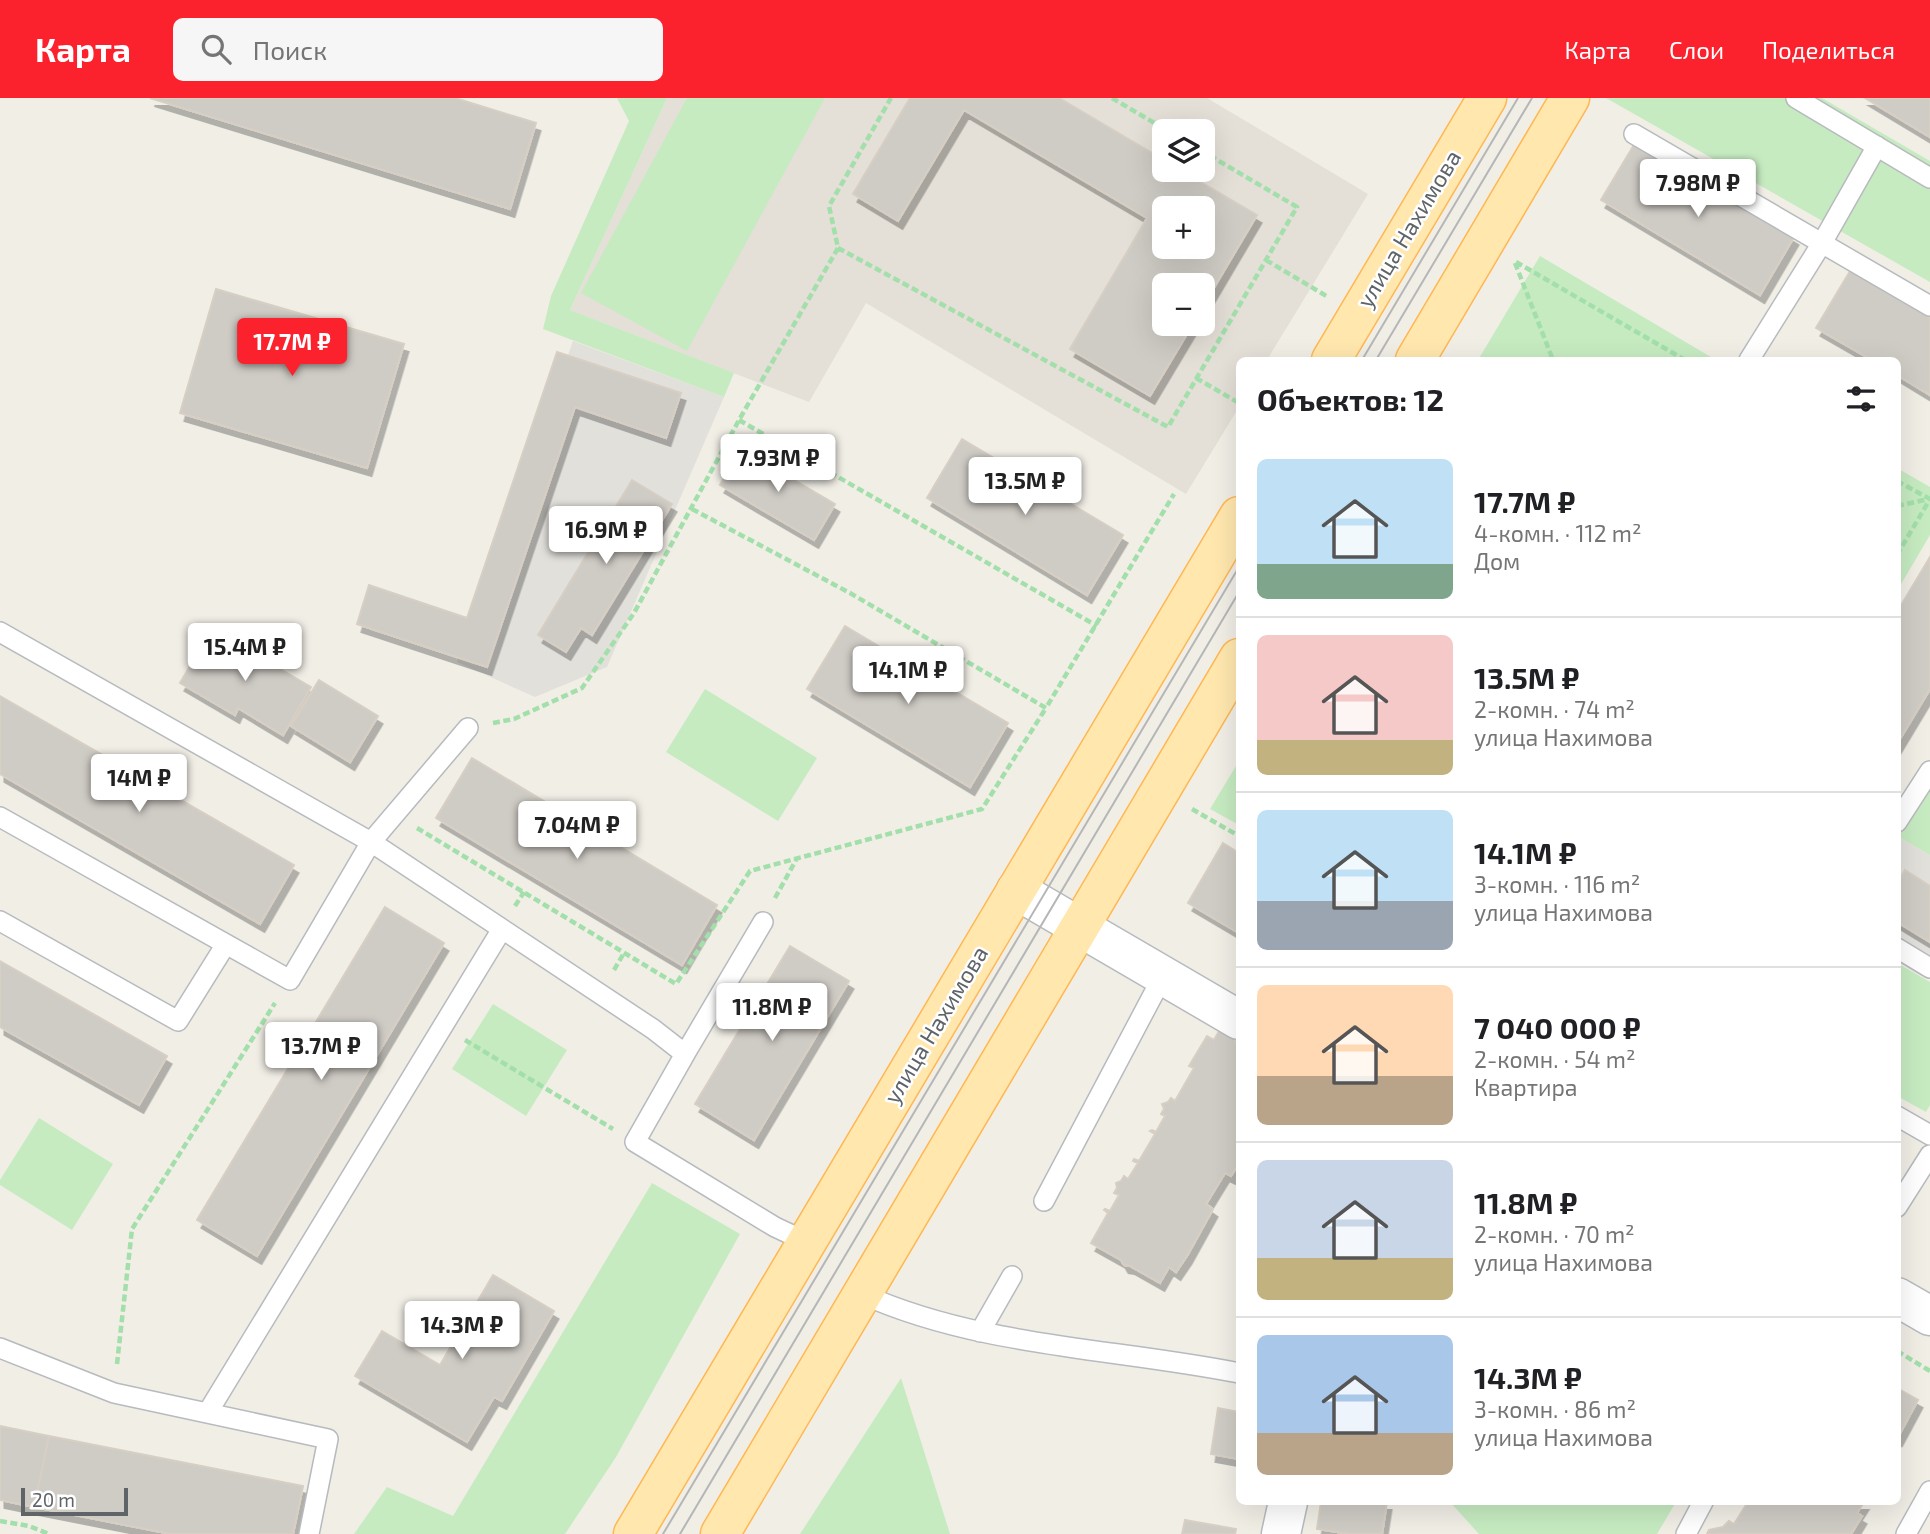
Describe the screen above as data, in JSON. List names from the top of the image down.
{
  "streets": {
    "main road": ["улица Нахимова"]
  },
  "scale_bar": "20 m",
  "page": {
    "header": "Карта",
    "search": "Поиск",
    "nav": ["Карта", "Слои", "Поделиться"],
    "map_buttons": ["+", "−"],
    "price": [
      "7.98M ₽",
      "17.7M ₽",
      "7.93M ₽",
      "13.5M ₽",
      "16.9M ₽",
      "15.4M ₽",
      "14.1M ₽",
      "14M ₽",
      "7.04M ₽",
      "11.8M ₽",
      "13.7M ₽",
      "14.3M ₽"
    ],
    "heading": "Объектов: 12",
    "list": [
      {
        "name": "17.7M ₽",
        "note": "4-комн. · 112 m² · Дом"
      },
      {
        "name": "13.5M ₽",
        "note": "2-комн. · 74 m² · улица Нахимова"
      },
      {
        "name": "14.1M ₽",
        "note": "3-комн. · 116 m² · улица Нахимова"
      },
      {
        "name": "7 040 000 ₽",
        "note": "2-комн. · 54 m² · Квартира"
      },
      {
        "name": "11.8M ₽",
        "note": "2-комн. · 70 m² · улица Нахимова"
      },
      {
        "name": "14.3M ₽",
        "note": "3-комн. · 86 m² · улица Нахимова"
      }
    ],
    "scale": "20 m"
  }
}
